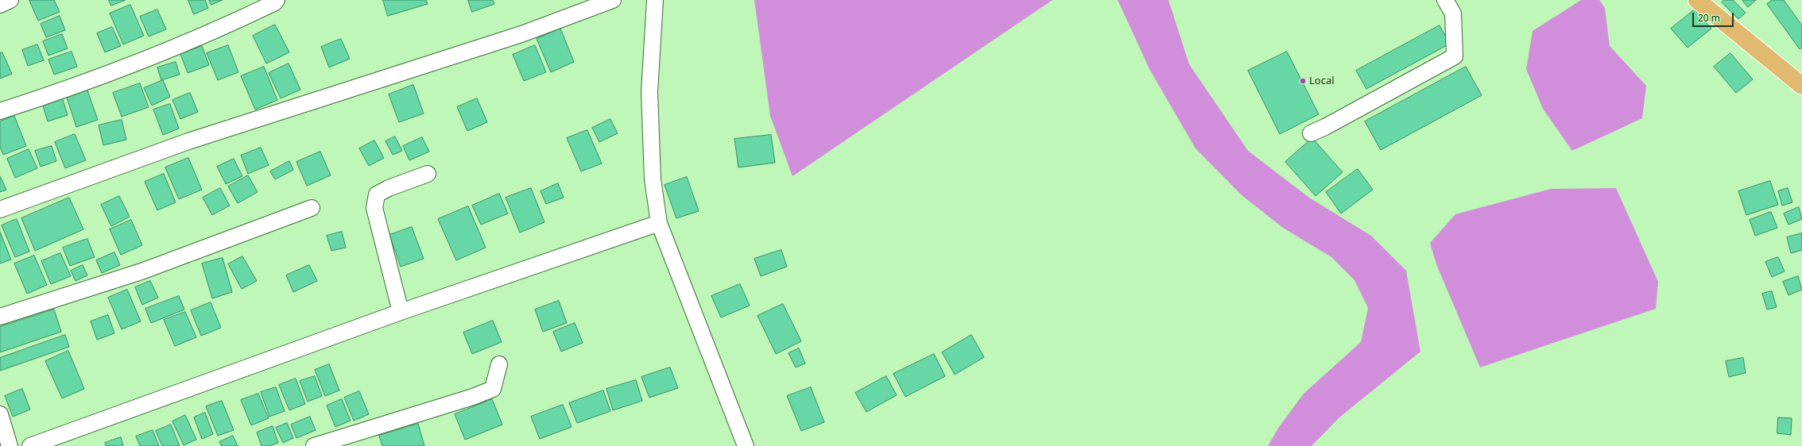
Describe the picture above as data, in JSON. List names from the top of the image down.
{
  "places": ["Local"],
  "scale_bar": "20 m"
}
